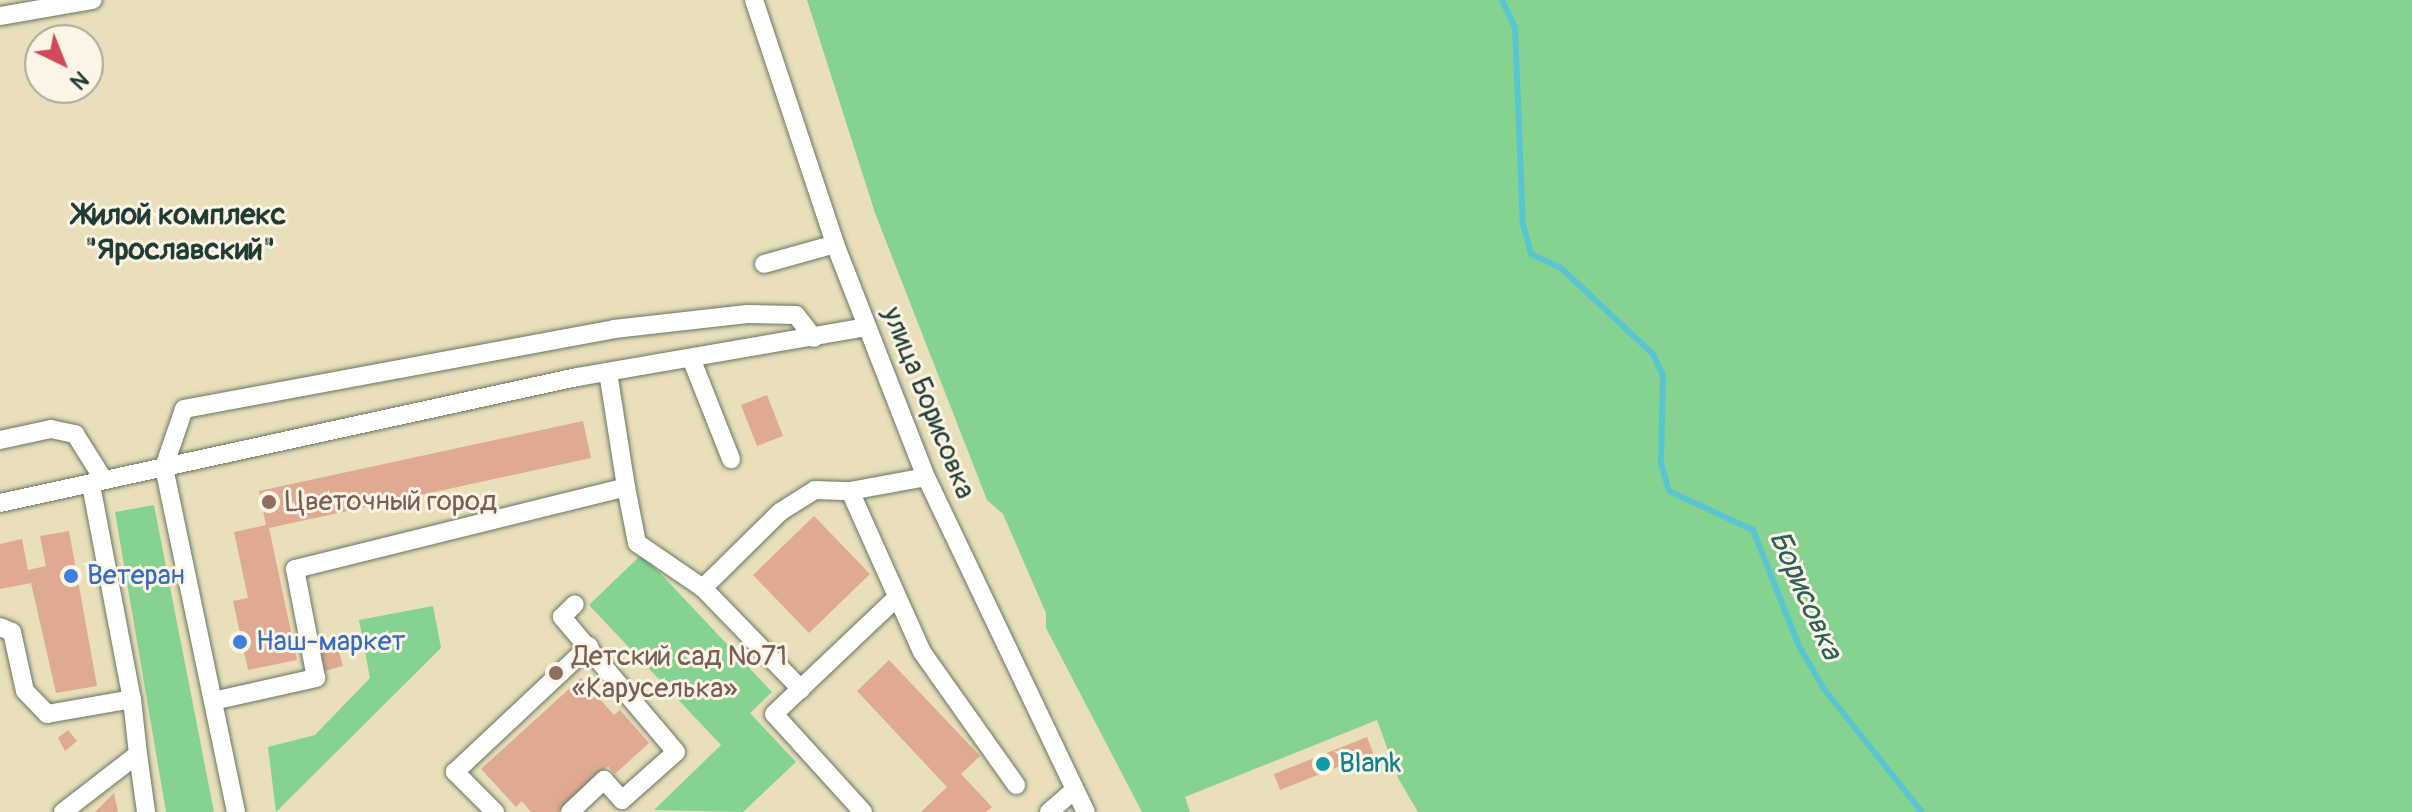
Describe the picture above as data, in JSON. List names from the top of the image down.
{
  "streets": {
    "street": ["улица Борисовка"]
  },
  "districts": ["Жилой комплекс \"Ярославский\""],
  "water": ["Борисовка"],
  "places": [
    "Цветочный город",
    "Ветеран",
    "Наш-маркет",
    "Детский сад №71 «Каруселька»",
    "Blank"
  ],
  "north": "bottom right"
}
